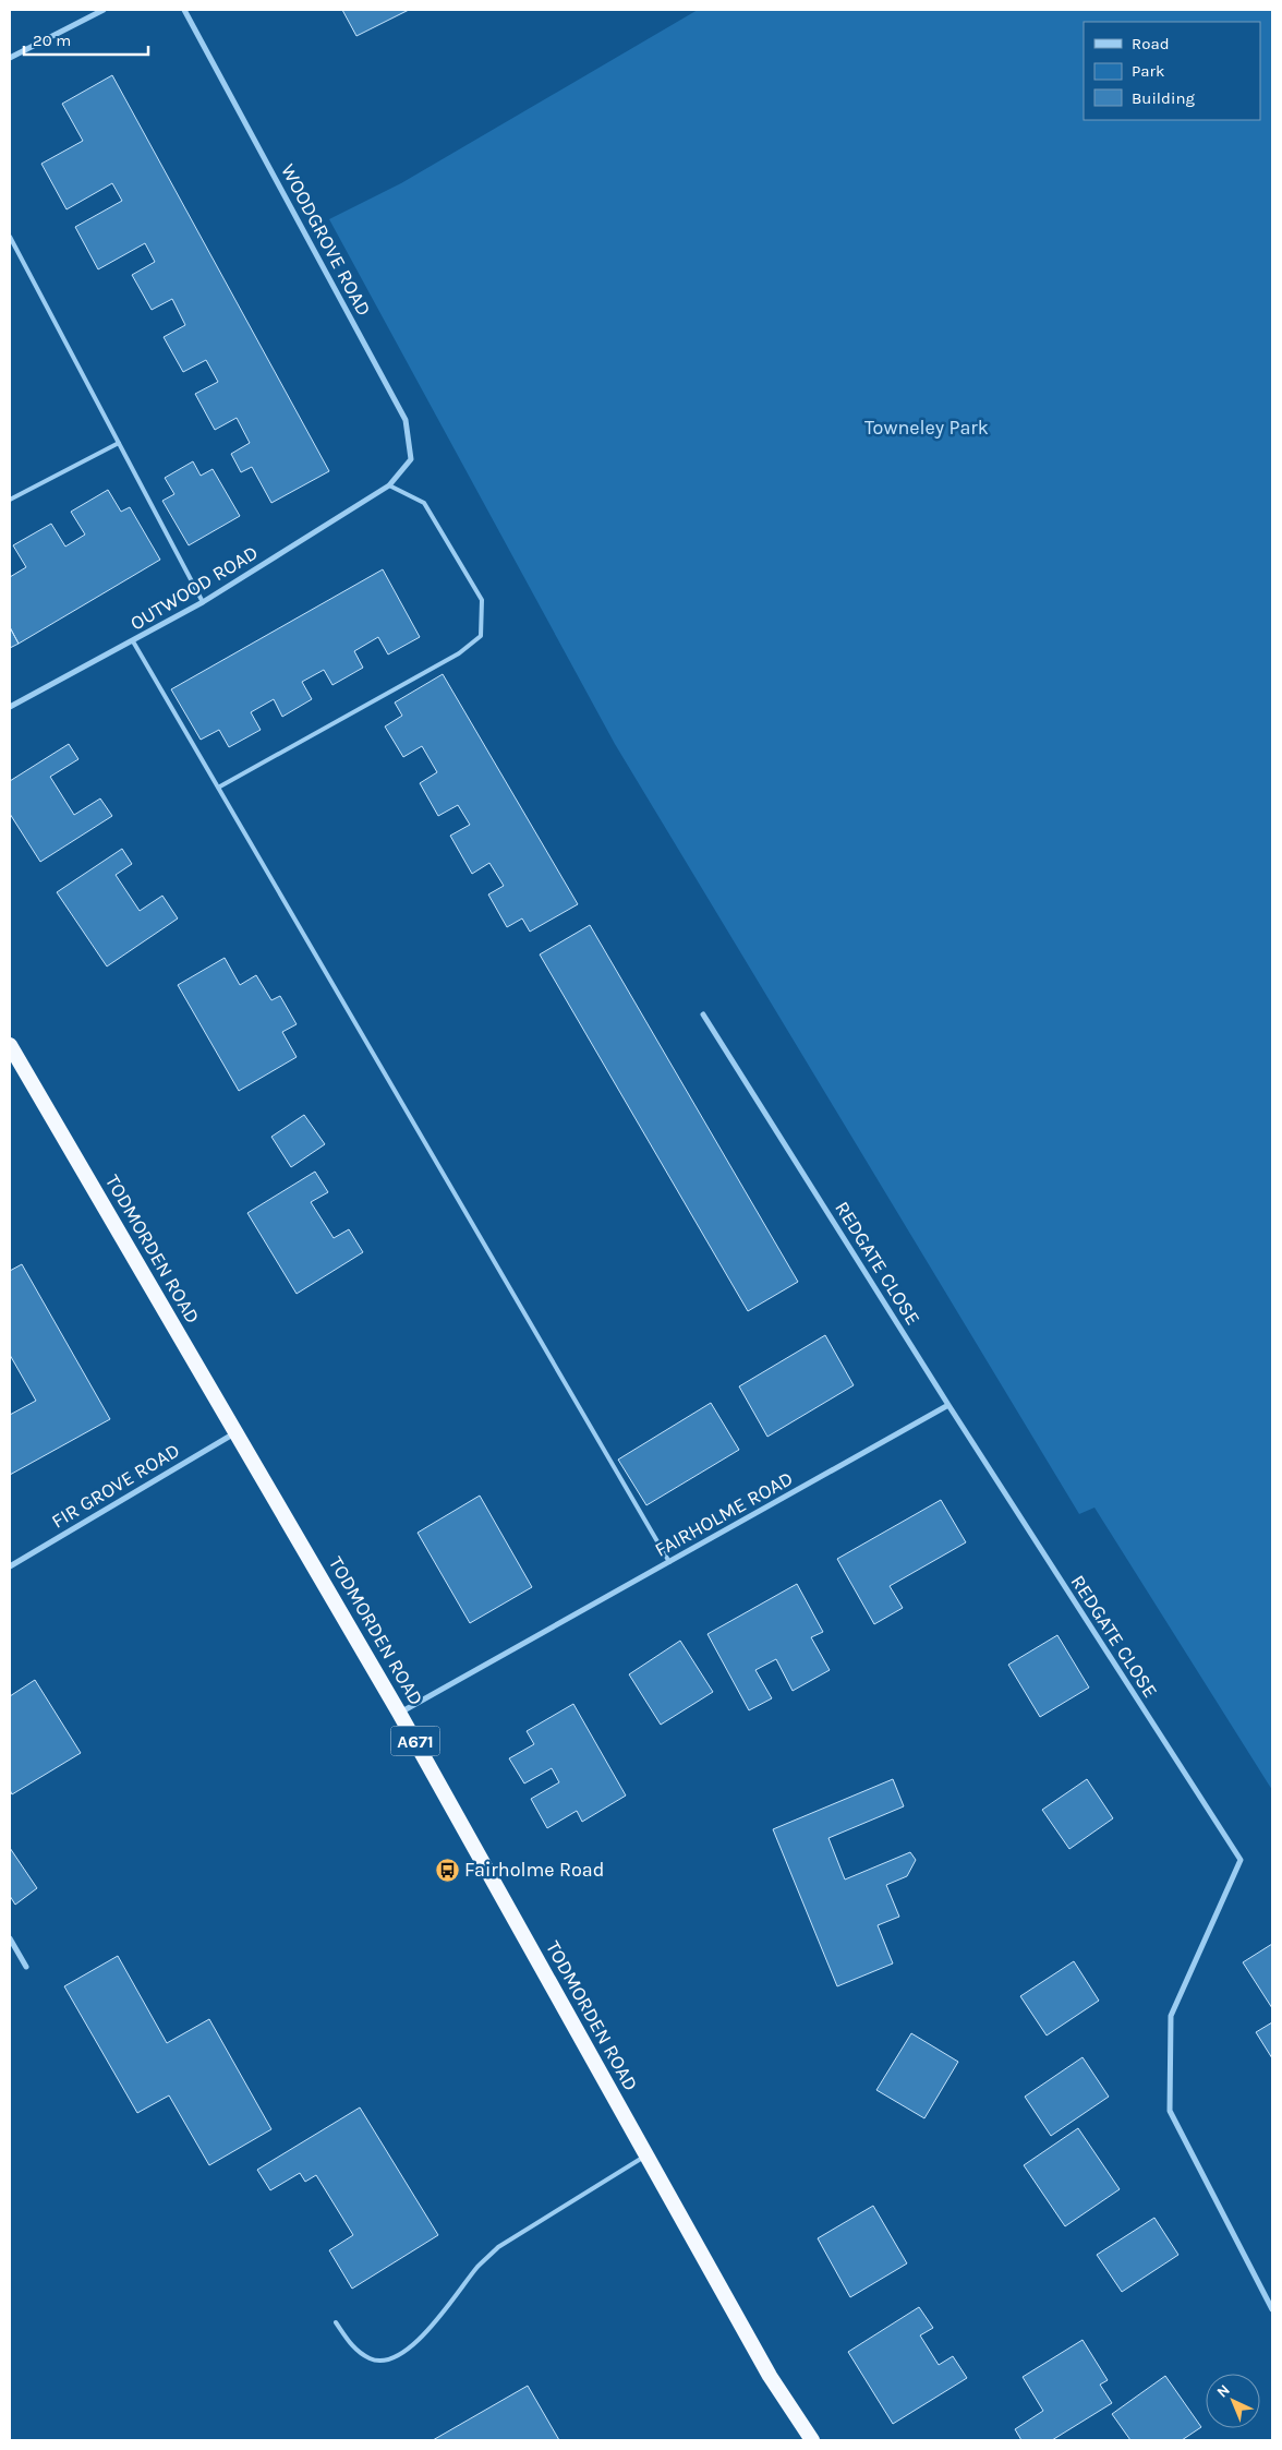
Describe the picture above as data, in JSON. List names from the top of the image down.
{
  "streets": {
    "highway": ["TODMORDEN ROAD", "A671"],
    "street": [
      "WOODGROVE ROAD",
      "OUTWOOD ROAD",
      "REDGATE CLOSE",
      "FIR GROVE ROAD",
      "FAIRHOLME ROAD"
    ]
  },
  "crossings": [
    ["WOODGROVE ROAD", "OUTWOOD ROAD"],
    ["TODMORDEN ROAD", "FIR GROVE ROAD"],
    ["TODMORDEN ROAD", "FAIRHOLME ROAD"],
    ["REDGATE CLOSE", "FAIRHOLME ROAD"]
  ],
  "parks": ["Towneley Park"],
  "places": {
    "bus stop": ["Fairholme Road"]
  },
  "legend": ["Road", "Park", "Building"],
  "scale_bar": "20 m",
  "north": "top left"
}
